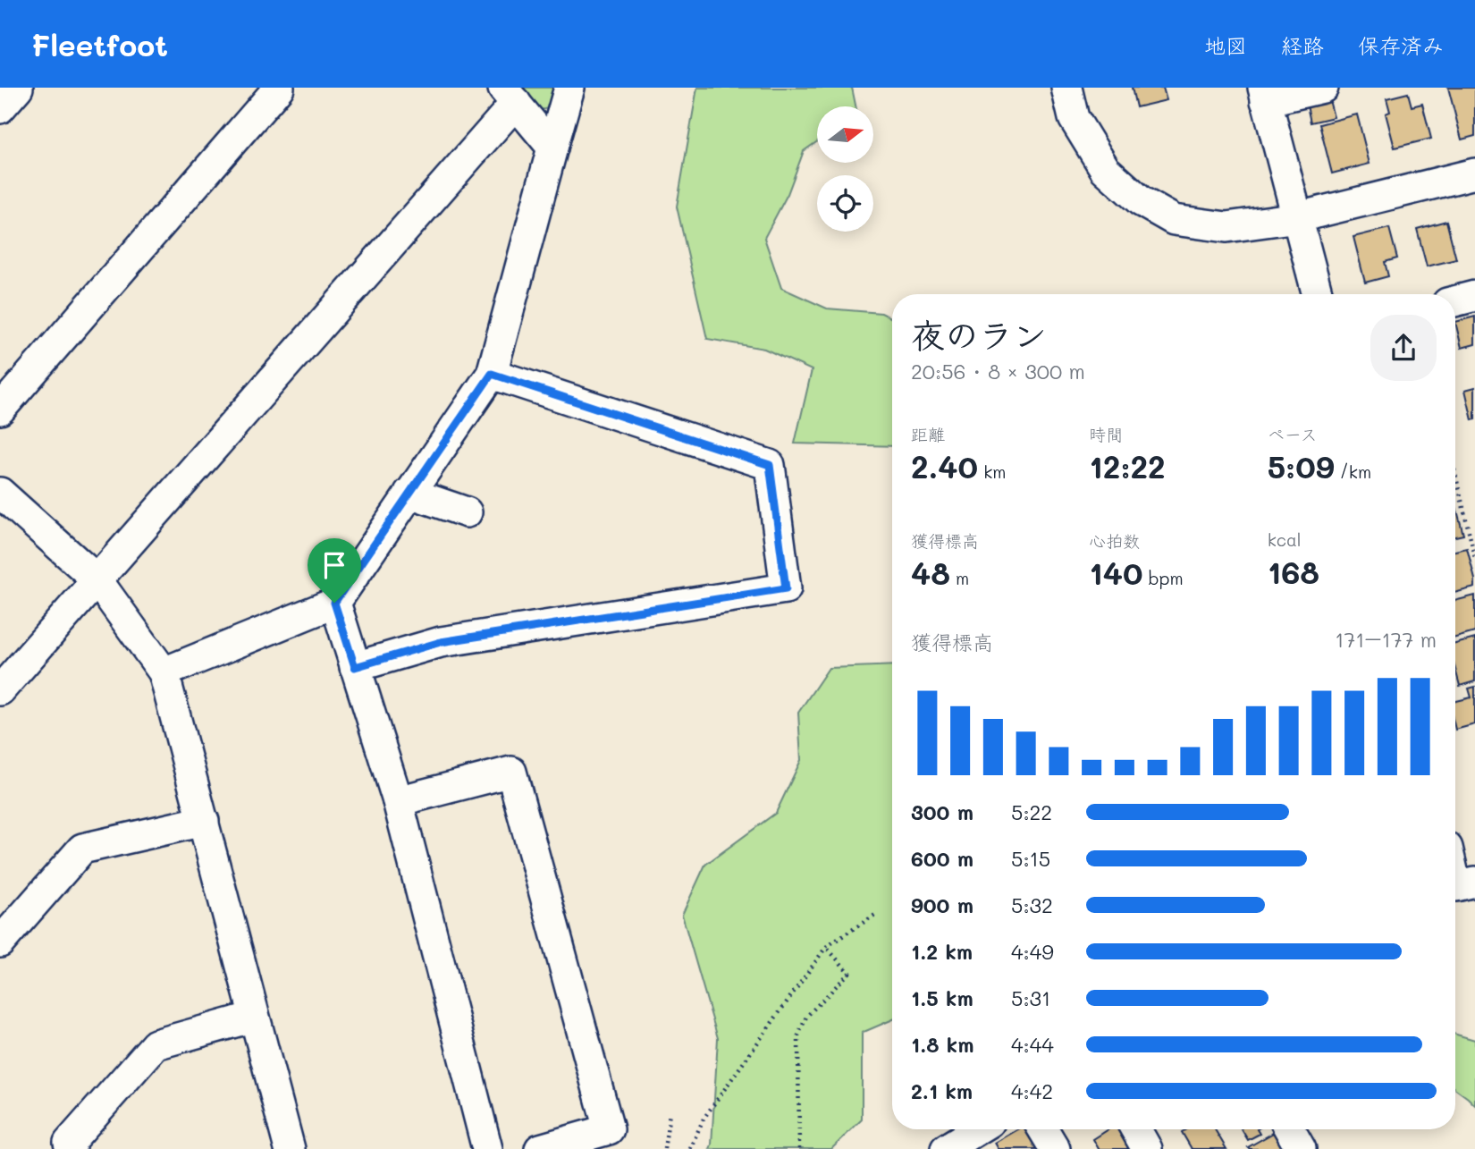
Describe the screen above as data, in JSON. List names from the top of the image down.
{
  "north": "right",
  "page": {
    "header": "Fleetfoot",
    "nav": ["地図", "経路", "保存済み"],
    "heading": ["夜のラン", "20:56 · 8 × 300 m"],
    "stats": [
      ["距離", "2.40 km"],
      ["時間", "12:22"],
      ["ペース", "5:09 /km"],
      ["獲得標高", "48 m"],
      ["心拍数", "140 bpm"],
      ["kcal", "168"]
    ],
    "chart": ["獲得標高", "171–177 m"],
    "list": [
      {
        "name": "300 m",
        "note": "5:22"
      },
      {
        "name": "600 m",
        "note": "5:15"
      },
      {
        "name": "900 m",
        "note": "5:32"
      },
      {
        "name": "1.2 km",
        "note": "4:49"
      },
      {
        "name": "1.5 km",
        "note": "5:31"
      },
      {
        "name": "1.8 km",
        "note": "4:44"
      },
      {
        "name": "2.1 km",
        "note": "4:42"
      }
    ]
  }
}
